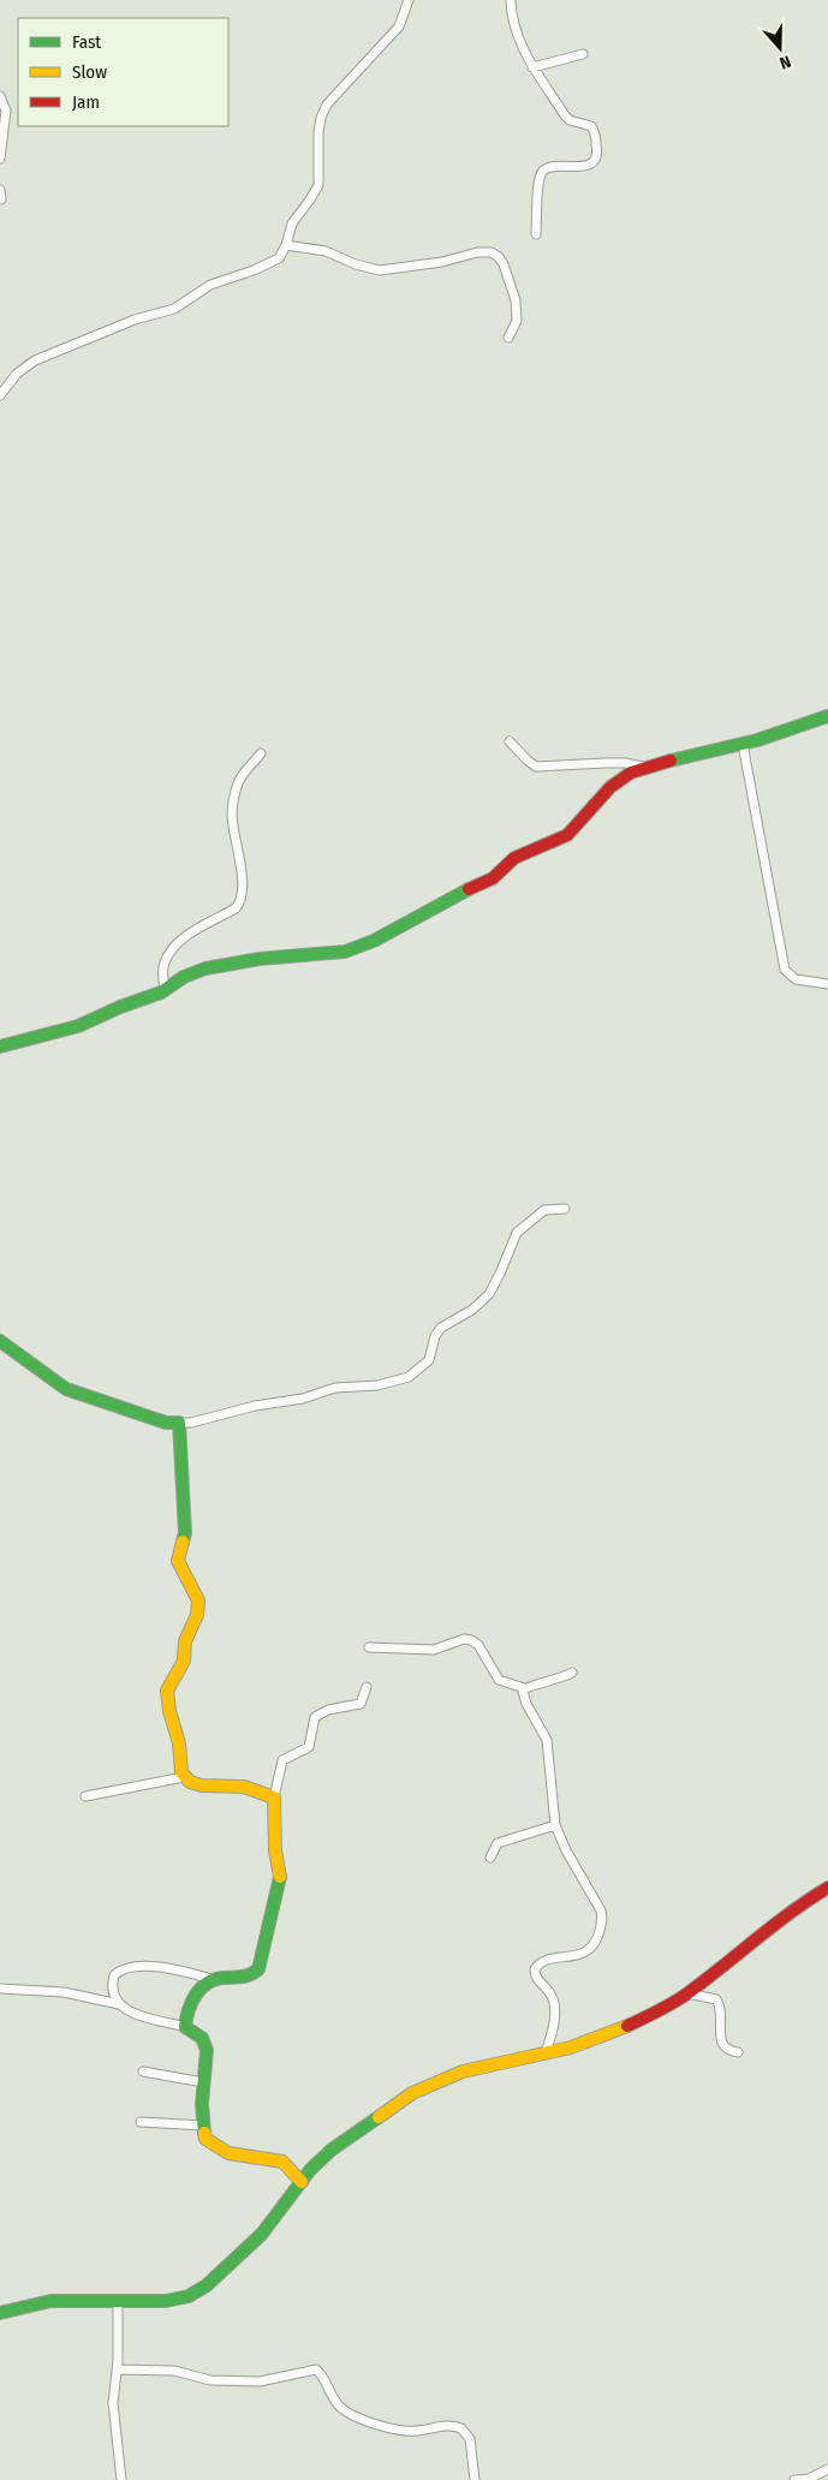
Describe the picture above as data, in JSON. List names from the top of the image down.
{
  "legend": ["Fast", "Slow", "Jam"],
  "north": "bottom"
}
